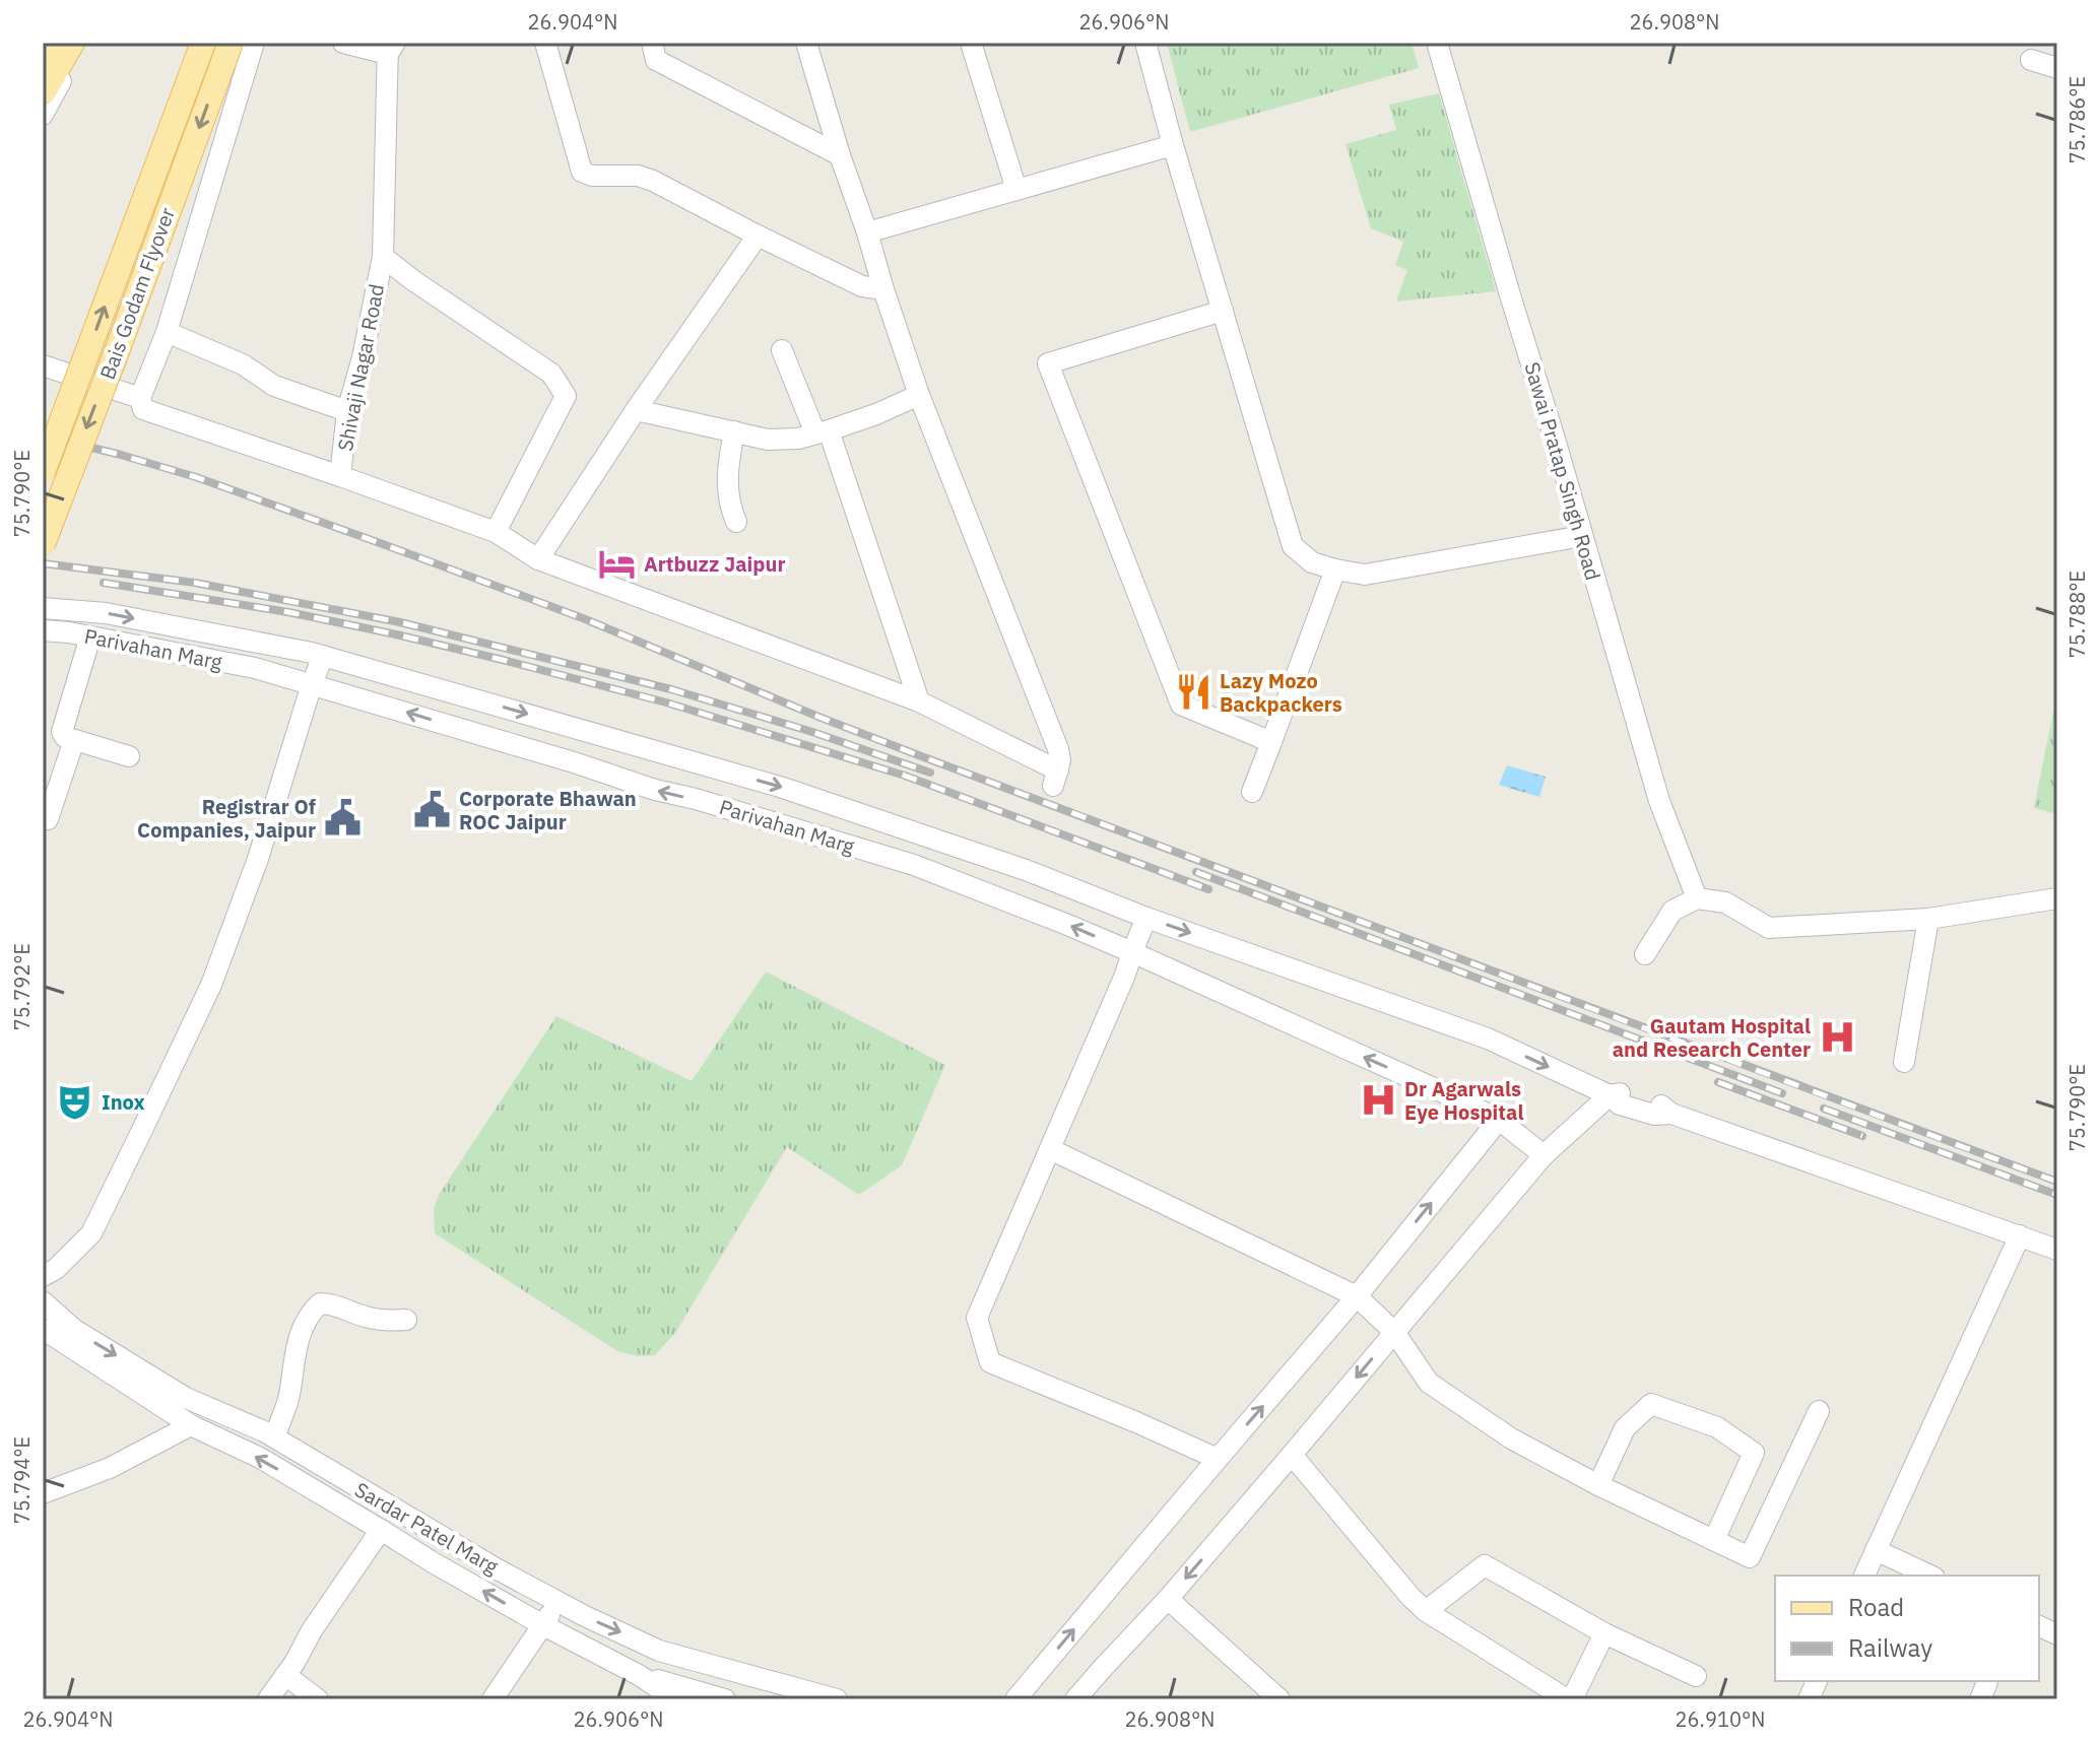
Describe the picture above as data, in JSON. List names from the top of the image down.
{
  "streets": {
    "main road": ["Bais Godam Flyover"],
    "street": [
      "Shivaji Nagar Road",
      "Sawai Pratap Singh Road",
      "Parivahan Marg",
      "Sardar Patel Marg"
    ]
  },
  "places": {
    "hotel": ["Artbuzz Jaipur"],
    "restaurant": ["Lazy Mozo Backpackers"],
    "public building": ["Corporate Bhawan ROC Jaipur", "Registrar Of Companies, Jaipur"],
    "hospital": ["Gautam Hospital and Research Center", "Dr Agarwals Eye Hospital"],
    "theatre": ["Inox"]
  },
  "legend": ["Road", "Railway"],
  "coordinates": [
    "26.904°N",
    "26.906°N",
    "26.908°N",
    "75.786°E",
    "75.790°E",
    "75.788°E",
    "75.792°E",
    "75.794°E",
    "26.910°N"
  ]
}
